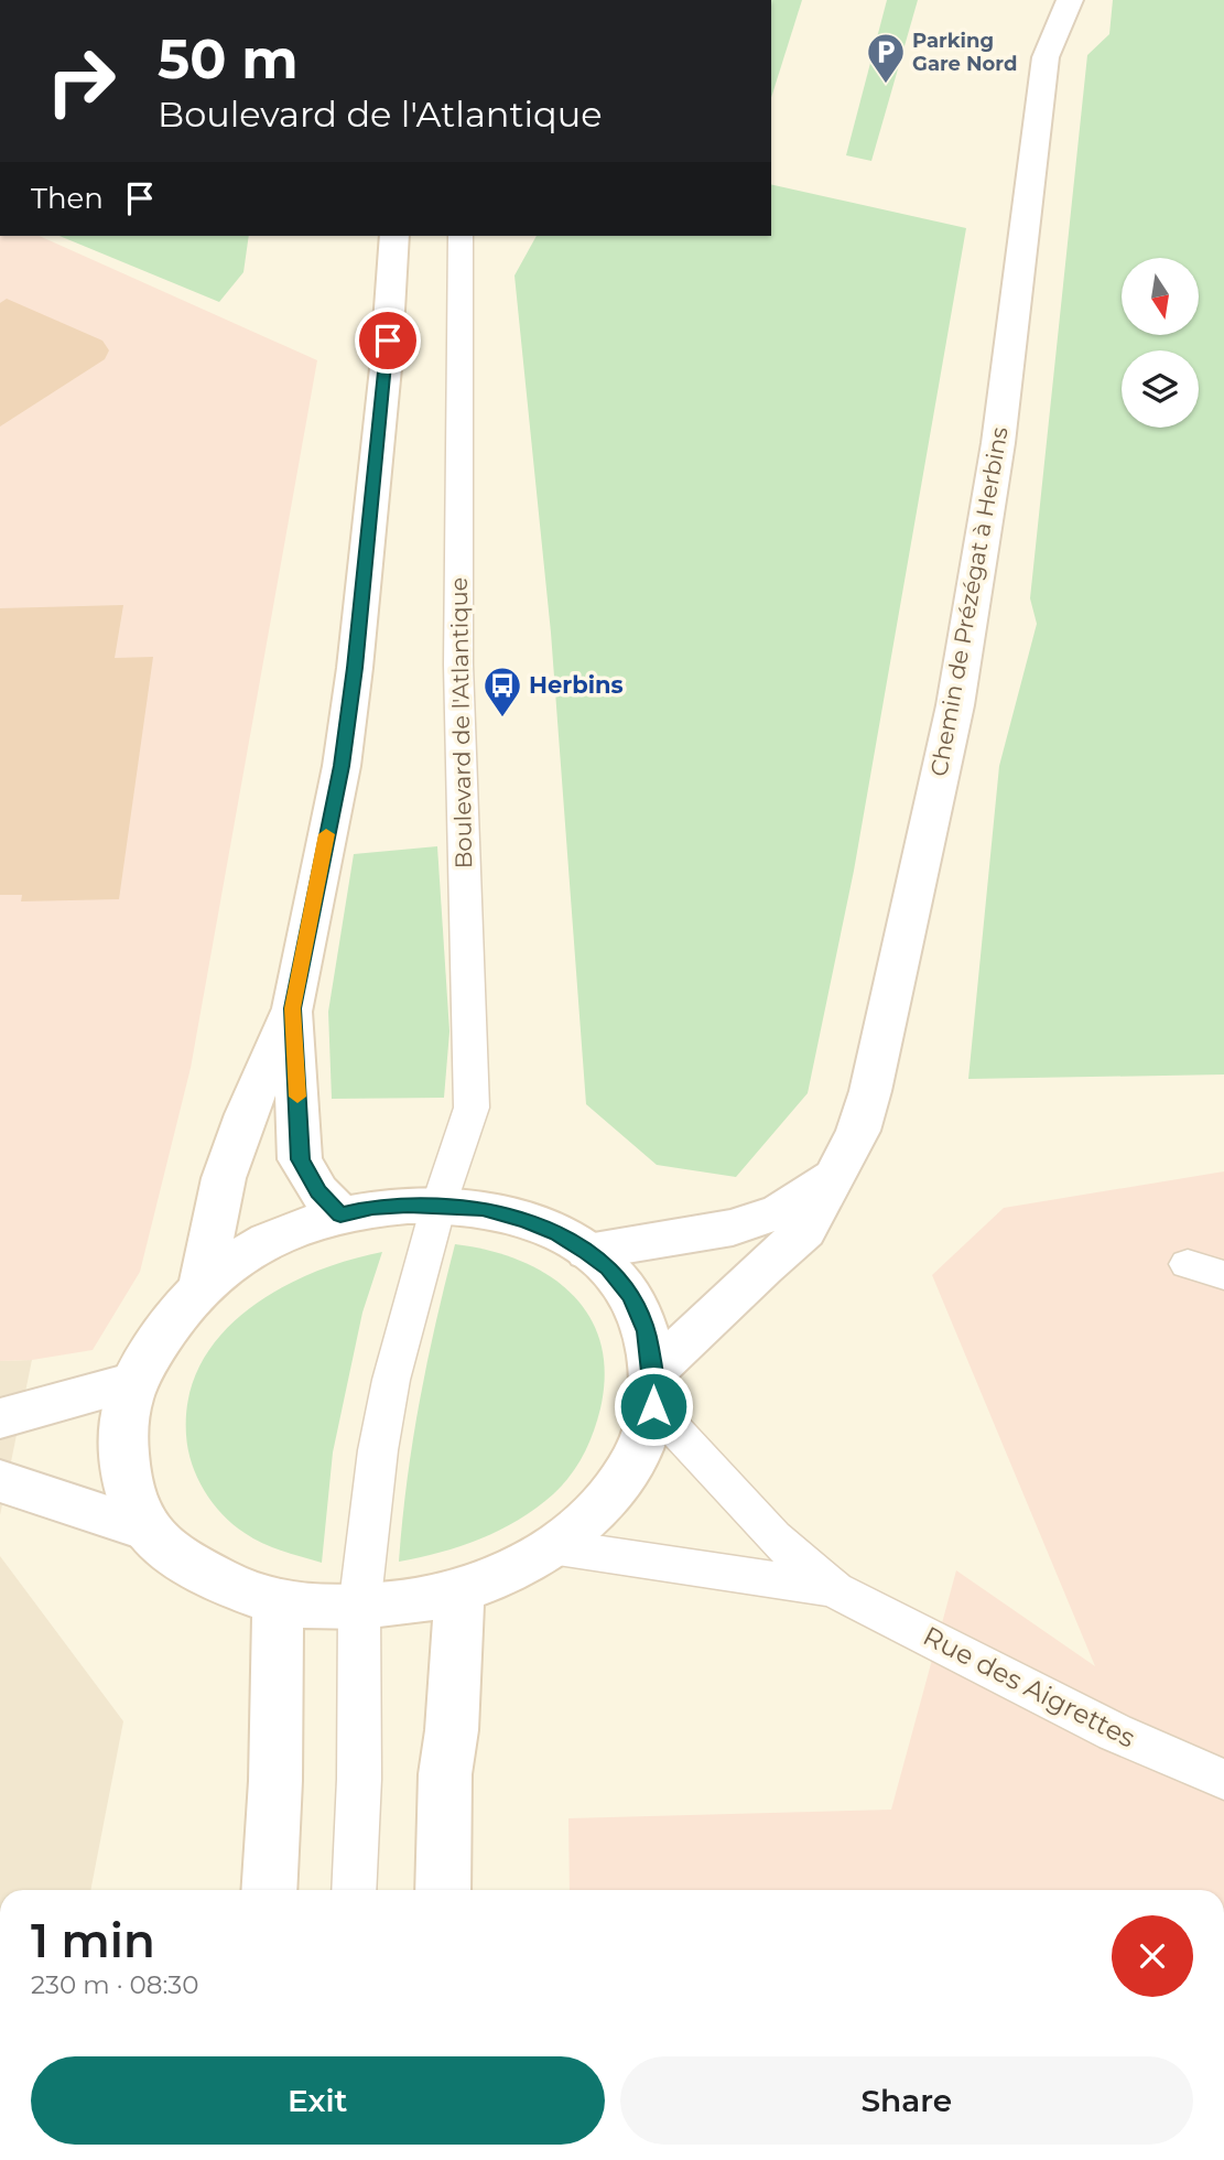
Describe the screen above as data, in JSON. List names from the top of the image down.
{
  "streets": {
    "main road": ["Chemin de Prézégat à Herbins"],
    "lane": ["Boulevard de l'Atlantique", "Rue des Aigrettes"]
  },
  "crossings": [
    ["Chemin de Prézégat à Herbins", "Rue des Aigrettes"]
  ],
  "places": {
    "parking": ["Parking Gare Nord"],
    "bus stop": ["Herbins"]
  },
  "north": "bottom",
  "page": {
    "turn": ["50 m", "Boulevard de l'Atlantique"],
    "then": "Then",
    "heading": ["1 min", "230 m · 08:30"],
    "buttons": ["Exit", "Share"]
  }
}
